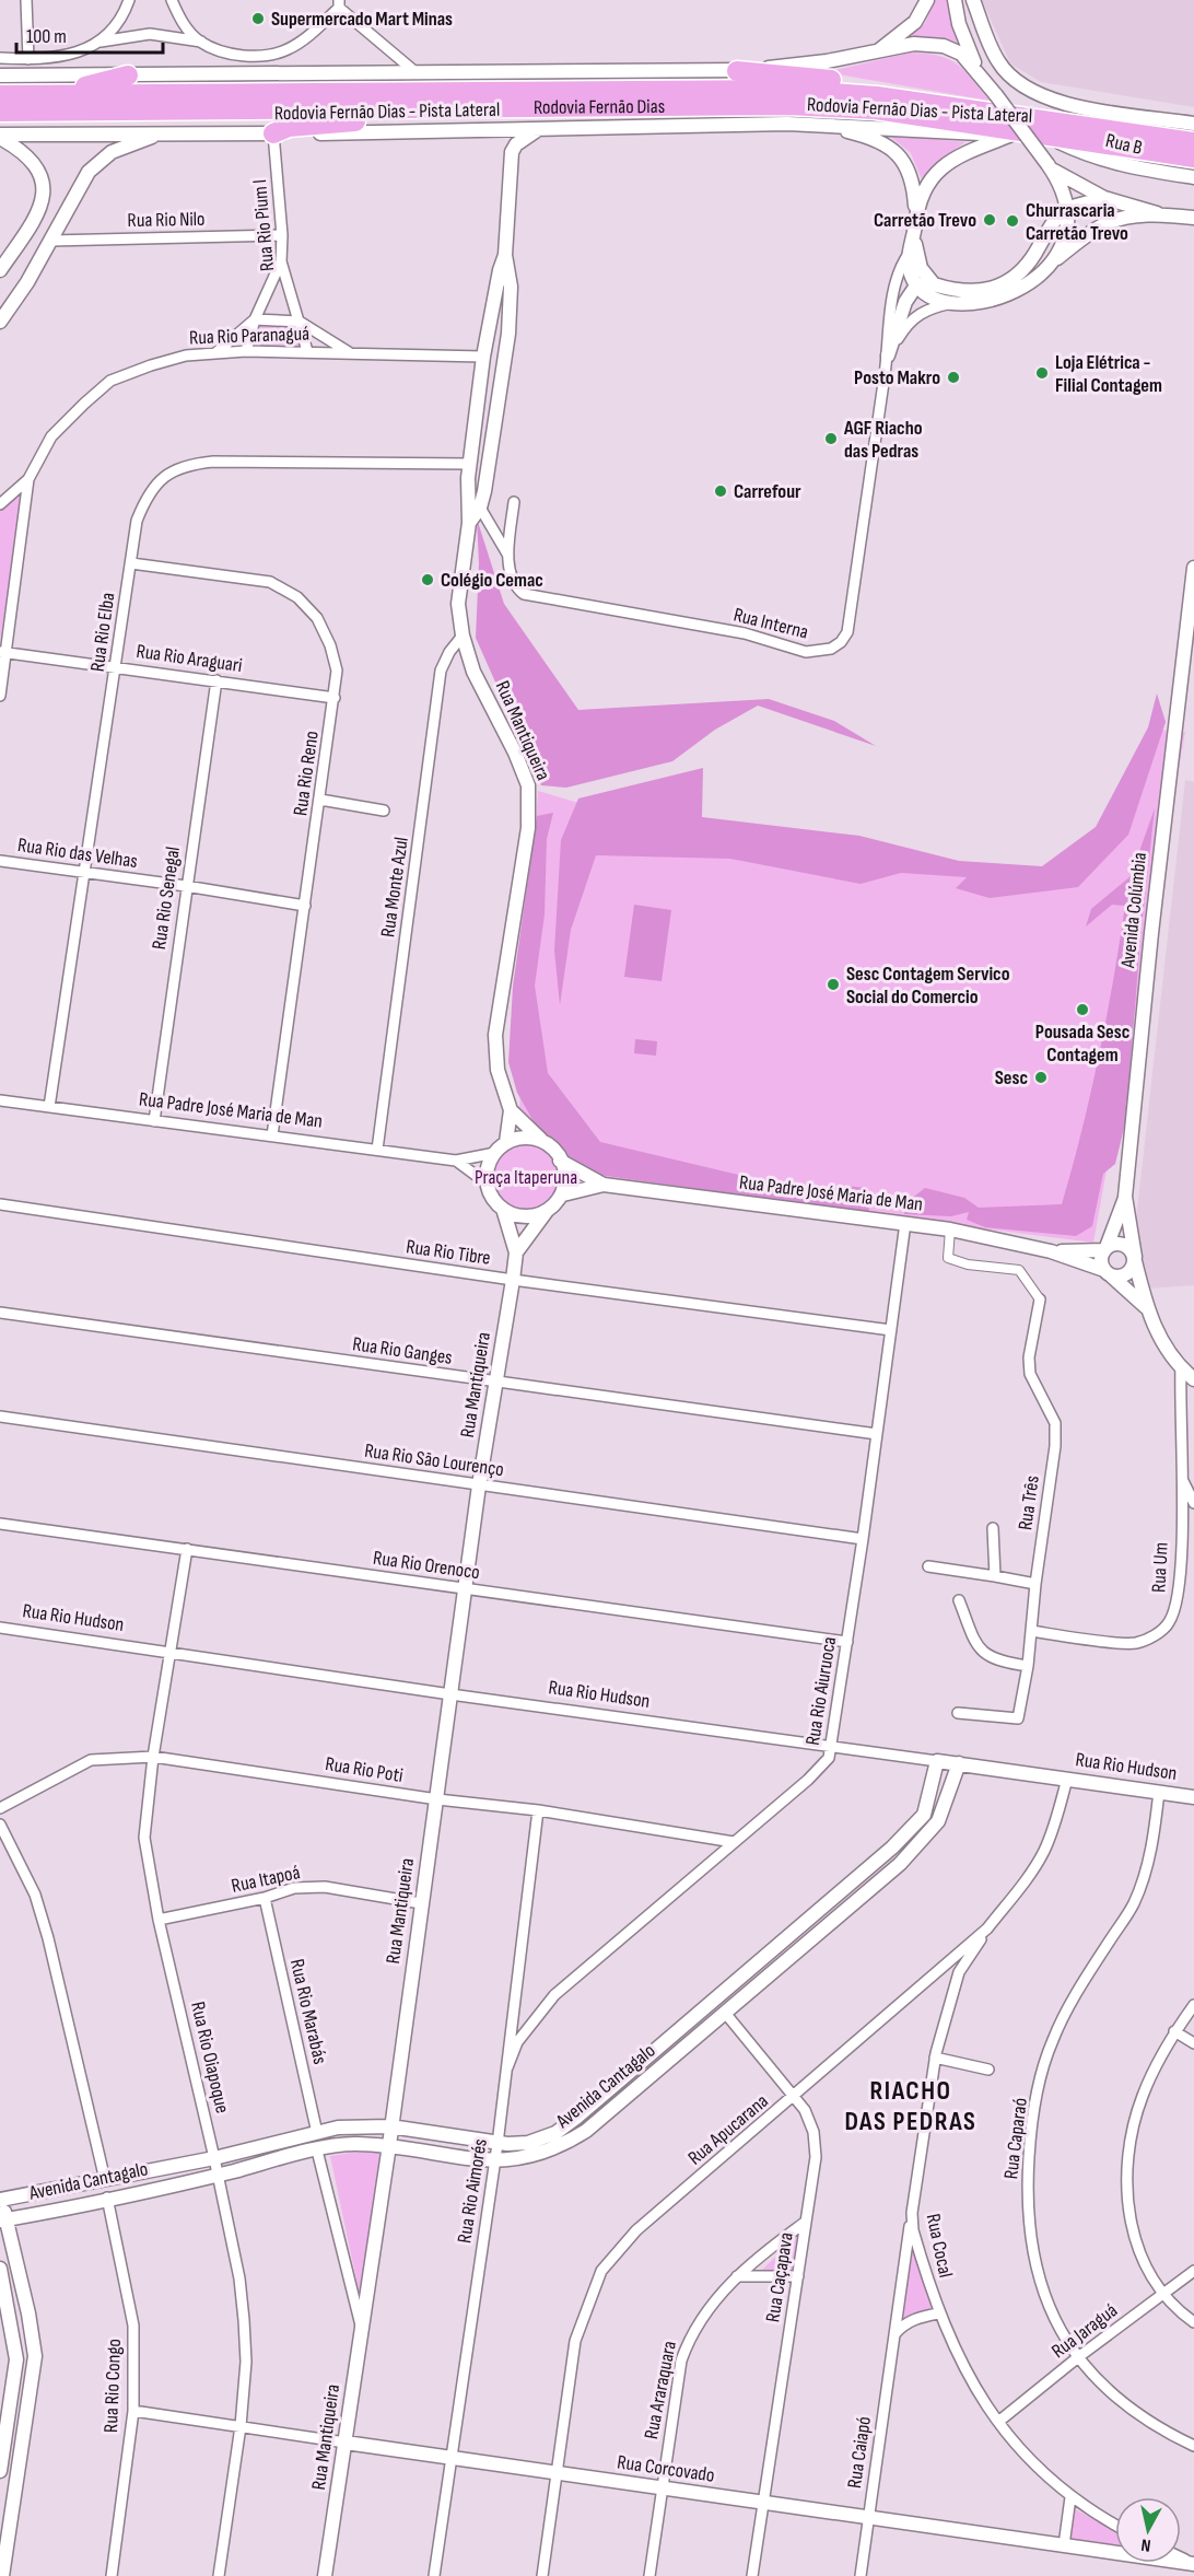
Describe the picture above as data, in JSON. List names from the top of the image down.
{
  "streets": {
    "highway": ["Rodovia Fernão Dias"],
    "street": [
      "Rodovia Fernão Dias - Pista Lateral",
      "Rua B",
      "Rua Rio Nilo",
      "Rua Rio Pium I",
      "Rua Rio Paranaguá",
      "Rua Interna",
      "Rua Rio Elba",
      "Rua Rio Araguari",
      "Rua Mantiqueira",
      "Rua Rio Reno",
      "Rua Rio das Velhas",
      "Rua Monte Azul",
      "Rua Rio Senegal",
      "Avenida Colúmbia",
      "Rua Padre José Maria de Man",
      "Rua Rio Tibre",
      "Rua Rio Ganges",
      "Rua Rio São Lourenço",
      "Rua Três",
      "Rua Rio Orenoco",
      "Rua Um",
      "Rua Rio Hudson",
      "Rua Rio Aiuruoca",
      "Rua Rio Poti",
      "Rua Itapoá",
      "Rua Rio Marabás",
      "Rua Rio Oiapoque",
      "Avenida Cantagalo",
      "Rua Apucarana",
      "Rua Caparaó",
      "Rua Rio Aimorés",
      "Rua Cocal",
      "Rua Caçapava",
      "Rua Jaraguá",
      "Rua Rio Congo",
      "Rua Araraquara",
      "Rua Caiapó",
      "Rua Corcovado"
    ]
  },
  "crossings": [
    ["Rodovia Fernão Dias", "Rodovia Fernão Dias - Pista Lateral"],
    ["Rodovia Fernão Dias", "Rua B"],
    ["Rodovia Fernão Dias - Pista Lateral", "Rua B"],
    ["Rodovia Fernão Dias - Pista Lateral", "Rua Rio Pium I"],
    ["Rodovia Fernão Dias - Pista Lateral", "Rua Mantiqueira"],
    ["Rua Rio Nilo", "Rua Rio Pium I"],
    ["Rua Rio Pium I", "Rua Rio Paranaguá"],
    ["Rua Rio Paranaguá", "Rua Mantiqueira"],
    ["Rua Interna", "Rua Mantiqueira"],
    ["Rua Rio Elba", "Rua Rio Araguari"],
    ["Rua Rio Elba", "Rua Mantiqueira"],
    ["Rua Rio Elba", "Rua Rio Reno"],
    ["Rua Rio Elba", "Rua Rio das Velhas"],
    ["Rua Rio Elba", "Rua Padre José Maria de Man"],
    ["Rua Rio Araguari", "Rua Rio Reno"],
    ["Rua Rio Araguari", "Rua Rio Senegal"],
    ["Rua Mantiqueira", "Rua Monte Azul"],
    ["Rua Mantiqueira", "Rua Padre José Maria de Man"],
    ["Rua Mantiqueira", "Rua Rio Tibre"],
    ["Rua Mantiqueira", "Rua Rio Ganges"],
    ["Rua Mantiqueira", "Rua Rio São Lourenço"],
    ["Rua Mantiqueira", "Rua Rio Orenoco"],
    ["Rua Mantiqueira", "Rua Rio Hudson"],
    ["Rua Mantiqueira", "Rua Rio Poti"],
    ["Rua Mantiqueira", "Rua Itapoá"],
    ["Rua Mantiqueira", "Avenida Cantagalo"],
    ["Rua Mantiqueira", "Rua Corcovado"],
    ["Rua Rio Reno", "Rua Rio das Velhas"],
    ["Rua Rio Reno", "Rua Padre José Maria de Man"],
    ["Rua Rio das Velhas", "Rua Rio Senegal"],
    ["Rua Monte Azul", "Rua Padre José Maria de Man"],
    ["Rua Rio Senegal", "Rua Padre José Maria de Man"],
    ["Avenida Colúmbia", "Rua Padre José Maria de Man"],
    ["Rua Padre José Maria de Man", "Rua Rio Aiuruoca"],
    ["Rua Rio Tibre", "Rua Rio Aiuruoca"],
    ["Rua Rio Ganges", "Rua Rio Aiuruoca"],
    ["Rua Rio São Lourenço", "Rua Rio Aiuruoca"],
    ["Rua Três", "Rua Um"],
    ["Rua Rio Orenoco", "Rua Rio Aiuruoca"],
    ["Rua Rio Orenoco", "Rua Rio Oiapoque"],
    ["Rua Rio Hudson", "Rua Rio Aiuruoca"],
    ["Rua Rio Hudson", "Rua Rio Oiapoque"],
    ["Rua Rio Hudson", "Avenida Cantagalo"],
    ["Rua Rio Hudson", "Rua Apucarana"],
    ["Rua Rio Hudson", "Rua Caparaó"],
    ["Rua Rio Aiuruoca", "Rua Rio Poti"],
    ["Rua Rio Aiuruoca", "Rua Rio Aimorés"],
    ["Rua Rio Poti", "Rua Rio Oiapoque"],
    ["Rua Rio Poti", "Rua Rio Aimorés"],
    ["Rua Itapoá", "Rua Rio Marabás"],
    ["Rua Itapoá", "Rua Rio Oiapoque"],
    ["Rua Rio Marabás", "Avenida Cantagalo"],
    ["Rua Rio Oiapoque", "Avenida Cantagalo"],
    ["Rua Rio Oiapoque", "Rua Corcovado"],
    ["Avenida Cantagalo", "Rua Rio Aimorés"],
    ["Avenida Cantagalo", "Rua Caçapava"],
    ["Avenida Cantagalo", "Rua Rio Congo"],
    ["Rua Apucarana", "Rua Cocal"],
    ["Rua Apucarana", "Rua Caçapava"],
    ["Rua Apucarana", "Rua Corcovado"],
    ["Rua Caparaó", "Rua Jaraguá"],
    ["Rua Rio Aimorés", "Rua Corcovado"],
    ["Rua Cocal", "Rua Jaraguá"],
    ["Rua Cocal", "Rua Caiapó"],
    ["Rua Caçapava", "Rua Araraquara"],
    ["Rua Caçapava", "Rua Corcovado"],
    ["Rua Rio Congo", "Rua Corcovado"],
    ["Rua Araraquara", "Rua Corcovado"],
    ["Rua Caiapó", "Rua Corcovado"]
  ],
  "districts": ["RIACHO DAS PEDRAS"],
  "parks": ["Praça Itaperuna"],
  "places": [
    "Supermercado Mart Minas",
    "Carretão Trevo",
    "Churrascaria Carretão Trevo",
    "Loja Elétrica - Filial Contagem",
    "Posto Makro",
    "AGF Riacho das Pedras",
    "Carrefour",
    "Colégio Cemac",
    "Sesc Contagem Servico Social do Comercio",
    "Pousada Sesc Contagem",
    "Sesc"
  ],
  "scale_bar": "100 m",
  "north": "bottom"
}
